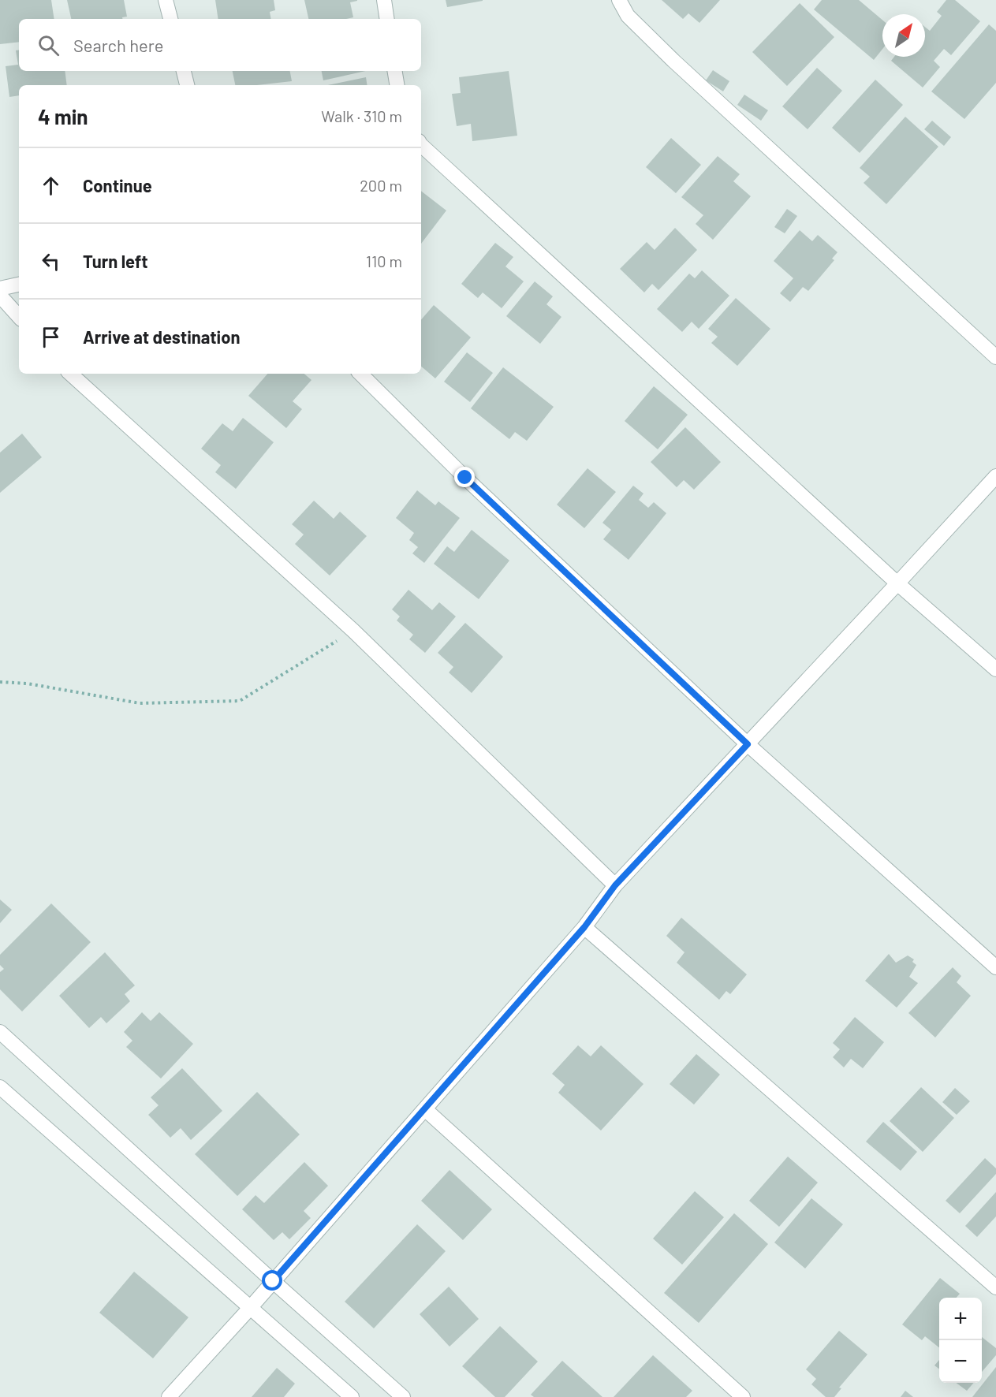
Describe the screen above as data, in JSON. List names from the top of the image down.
{
  "north": "top right",
  "page": {
    "search": "Search here",
    "heading": ["4 min", "Walk · 310 m"],
    "list": [
      ["Continue", "200 m"],
      ["Turn left", "110 m"],
      "Arrive at destination"
    ],
    "map_buttons": ["+", "−"]
  }
}
